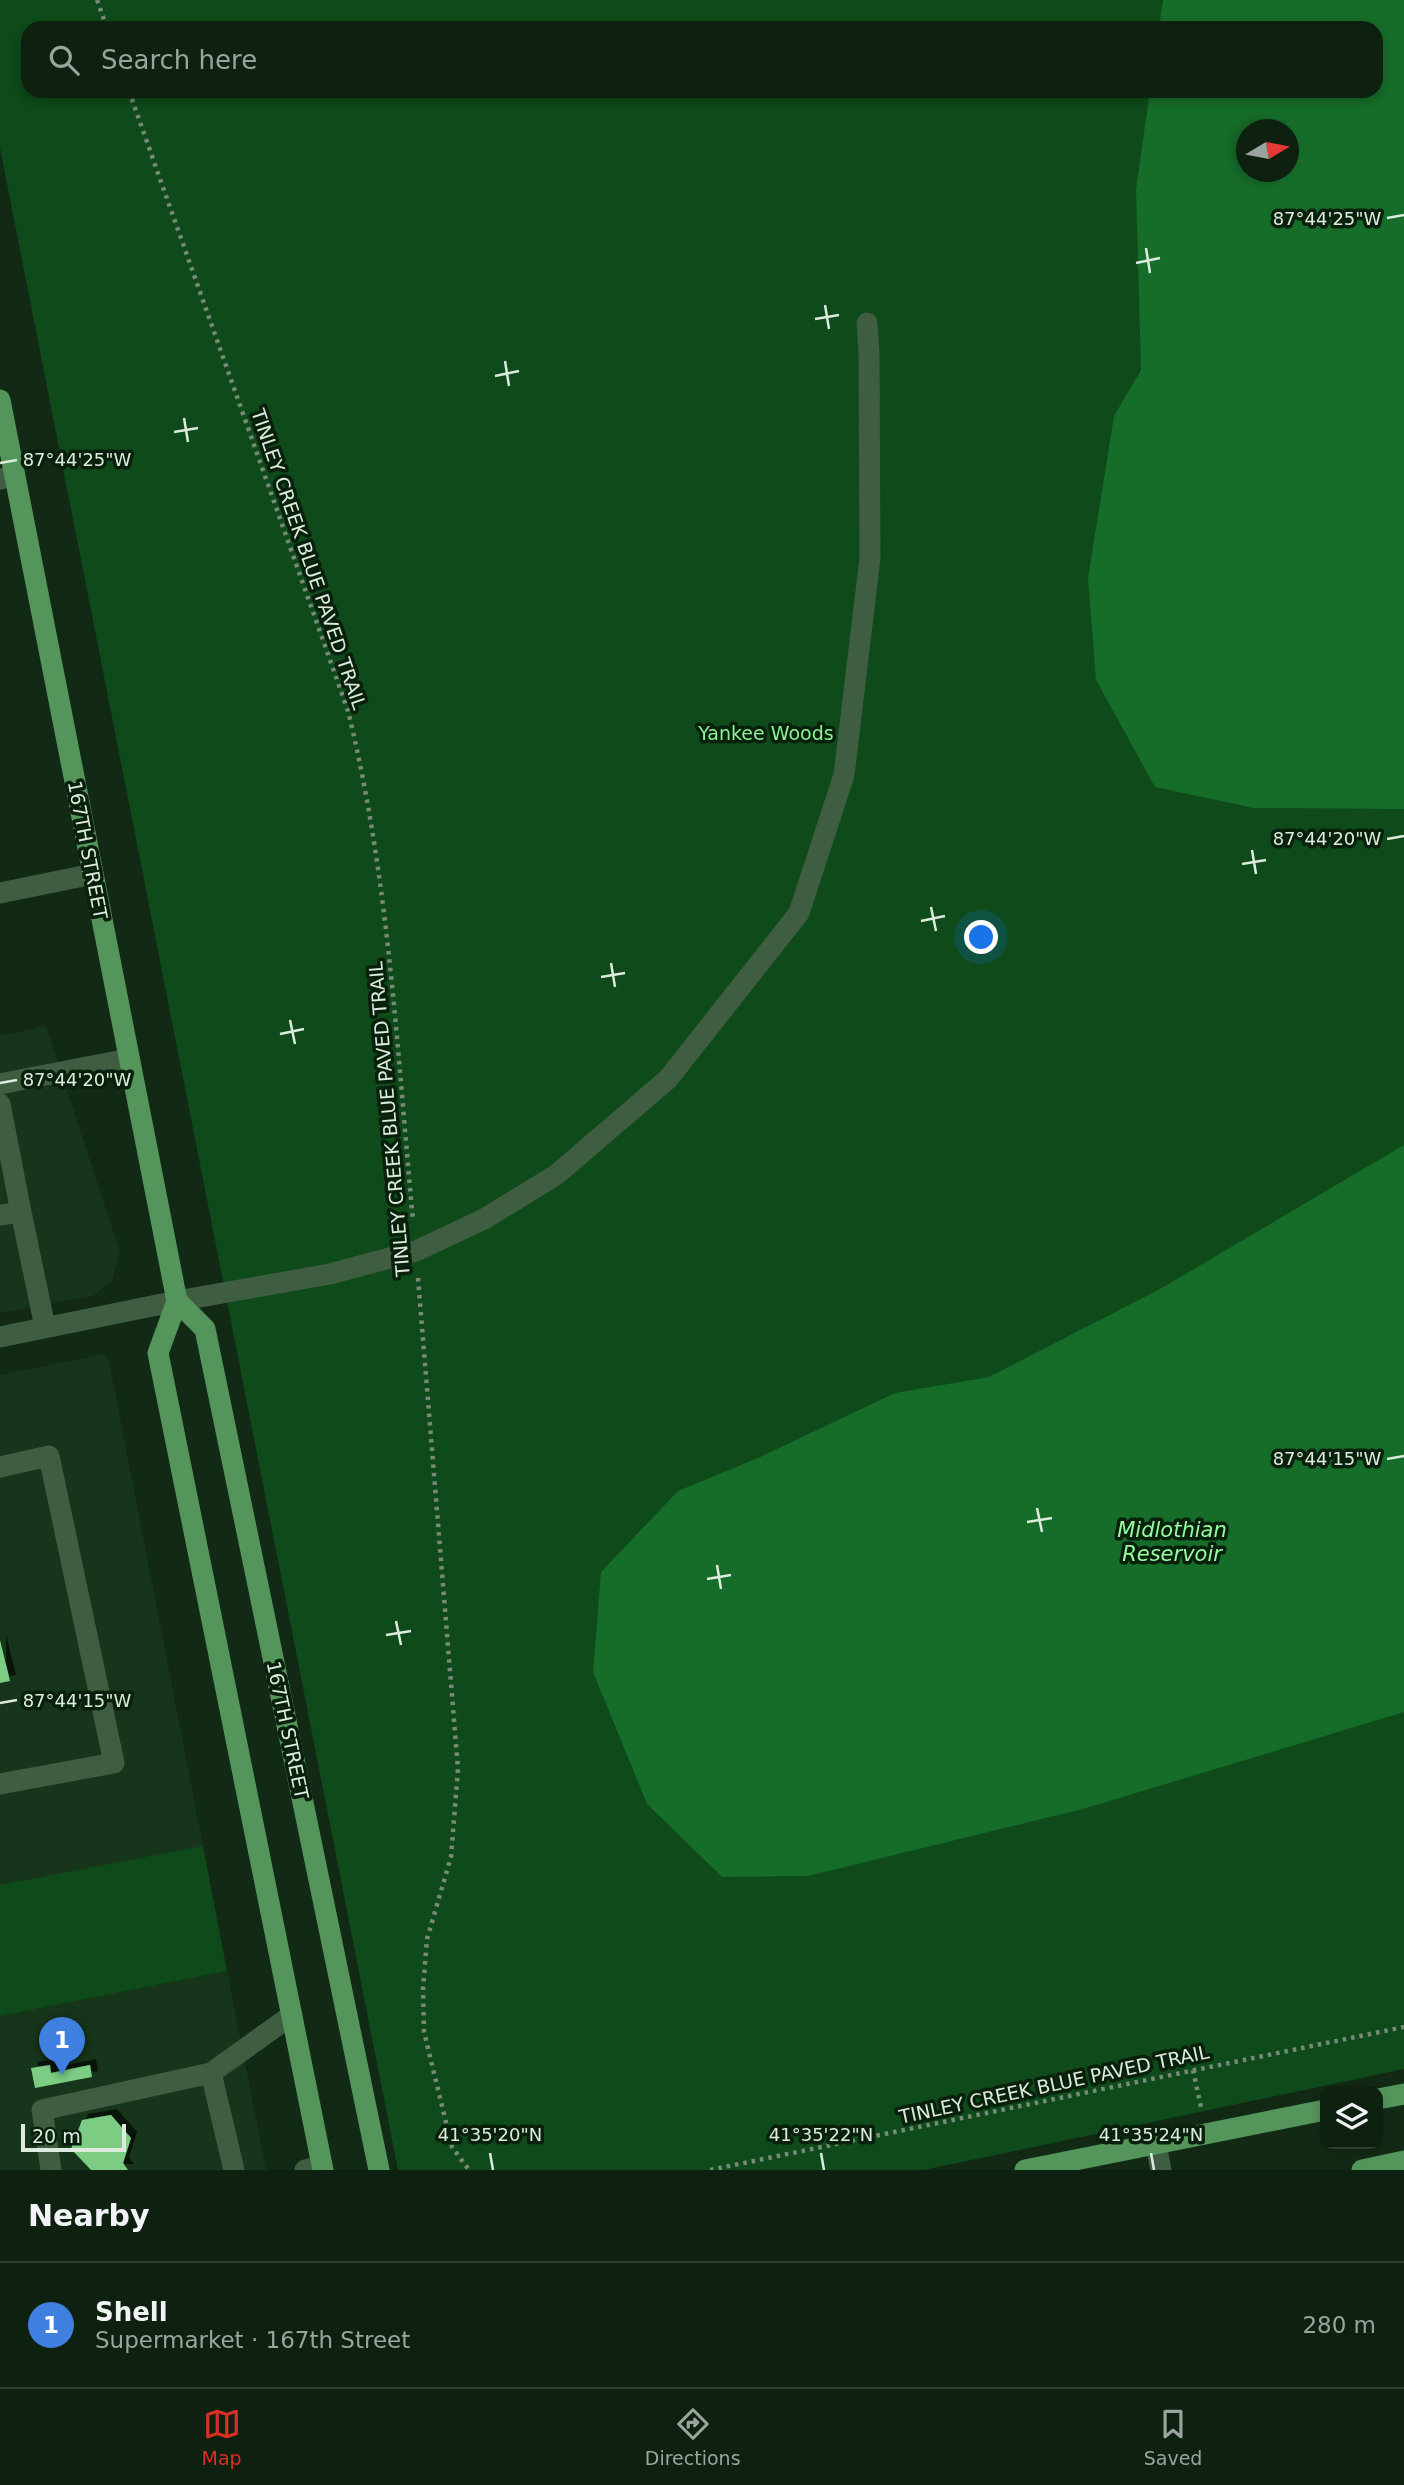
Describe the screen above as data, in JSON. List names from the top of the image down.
{
  "streets": {
    "main road": ["167TH STREET"],
    "path": ["TINLEY CREEK BLUE PAVED TRAIL"]
  },
  "water": ["Midlothian Reservoir"],
  "parks": ["Yankee Woods"],
  "scale_bar": "20 m",
  "north": "right",
  "page": {
    "search": "Search here",
    "pins": "1",
    "scale": "20 m",
    "heading": "Nearby",
    "list": [
      {
        "mark": "1",
        "name": "Shell",
        "note": "Supermarket · 167th Street",
        "value": "280 m"
      }
    ],
    "nav": ["Map", "Directions", "Saved"]
  },
  "coordinates": [
    "87°44'25\"W",
    "87°44'20\"W",
    "87°44'15\"W",
    "41°35'20\"N",
    "41°35'22\"N",
    "41°35'24\"N"
  ]
}
